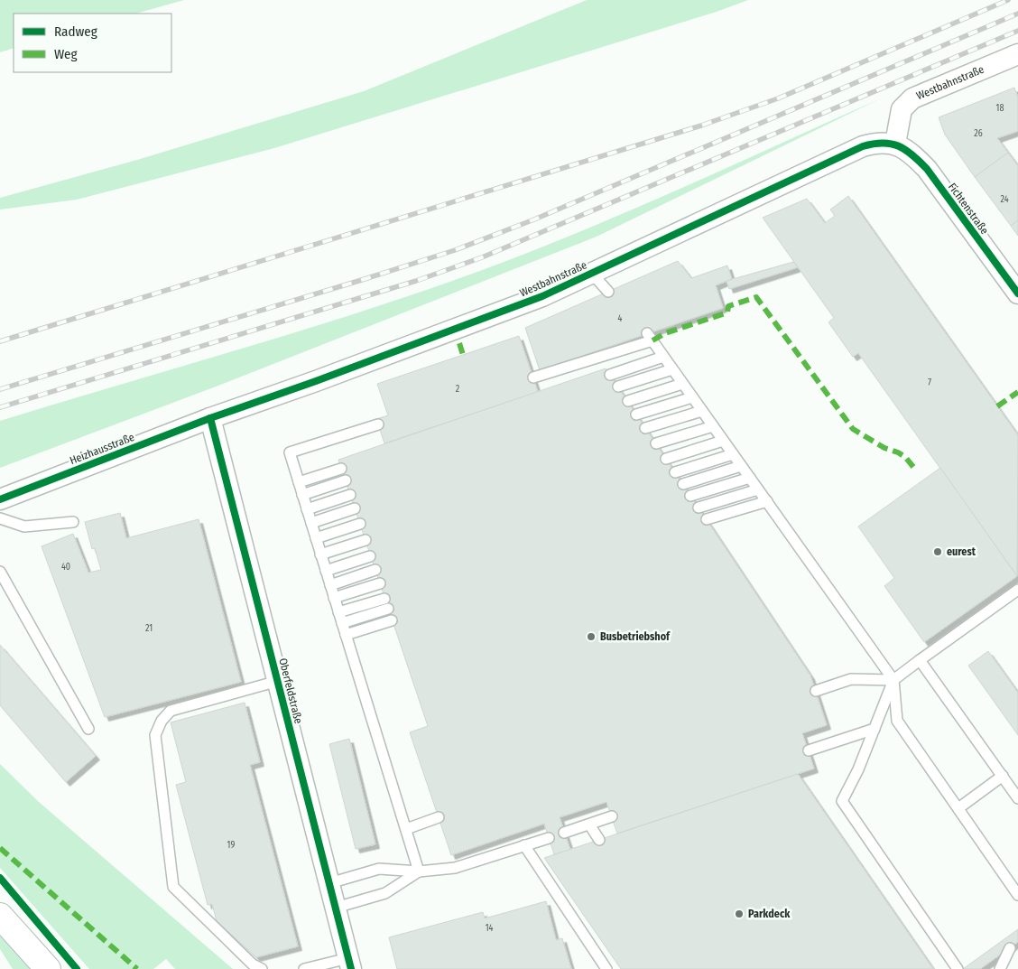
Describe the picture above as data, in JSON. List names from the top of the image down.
{
  "streets": {
    "street": [
      "Westbahnstraße",
      "Fichtenstraße",
      "Heizhausstraße",
      "Oberfeldstraße"
    ]
  },
  "crossings": [
    ["Westbahnstraße", "Fichtenstraße"],
    ["Westbahnstraße", "Heizhausstraße"],
    ["Westbahnstraße", "Oberfeldstraße"],
    ["Heizhausstraße", "Oberfeldstraße"]
  ],
  "places": ["eurest", "Busbetriebshof", "Parkdeck"],
  "house_numbers": [
    "18",
    "26",
    "24",
    "4",
    "7",
    "2",
    "40",
    "21",
    "19",
    "14"
  ],
  "legend": ["Radweg", "Weg"]
}
